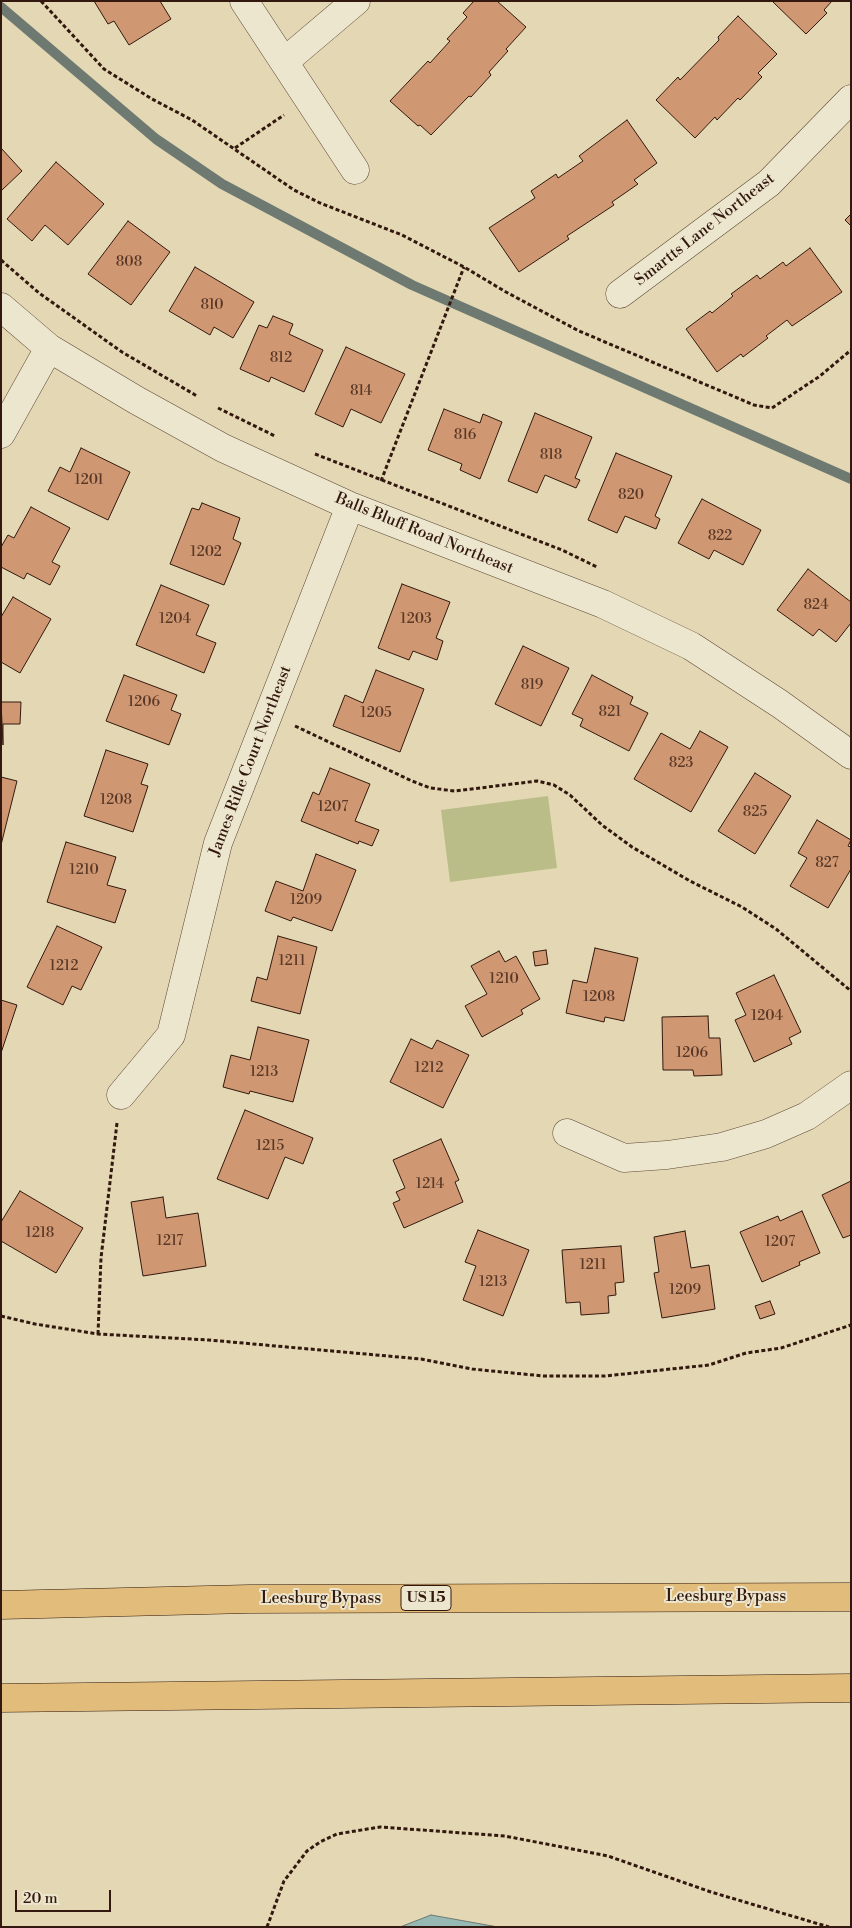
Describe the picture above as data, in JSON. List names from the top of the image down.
{
  "streets": {
    "highway": ["Leesburg Bypass", "US 15"],
    "street": ["Smartts Lane Northeast", "Balls Bluff Road Northeast", "James Rifle Court Northeast"]
  },
  "crossings": [
    ["Balls Bluff Road Northeast", "James Rifle Court Northeast"]
  ],
  "house_numbers": [
    "808",
    "810",
    "812",
    "814",
    "816",
    "818",
    "1201",
    "820",
    "822",
    "1202",
    "824",
    "1204",
    "1203",
    "819",
    "1206",
    "821",
    "1205",
    "823",
    "1208",
    "1207",
    "825",
    "827",
    "1210",
    "1209",
    "1211",
    "1212",
    "1210",
    "1208",
    "1204",
    "1206",
    "1212",
    "1213",
    "1215",
    "1214",
    "1218",
    "1217",
    "1207",
    "1211",
    "1213",
    "1209"
  ],
  "scale_bar": "20 m"
}
